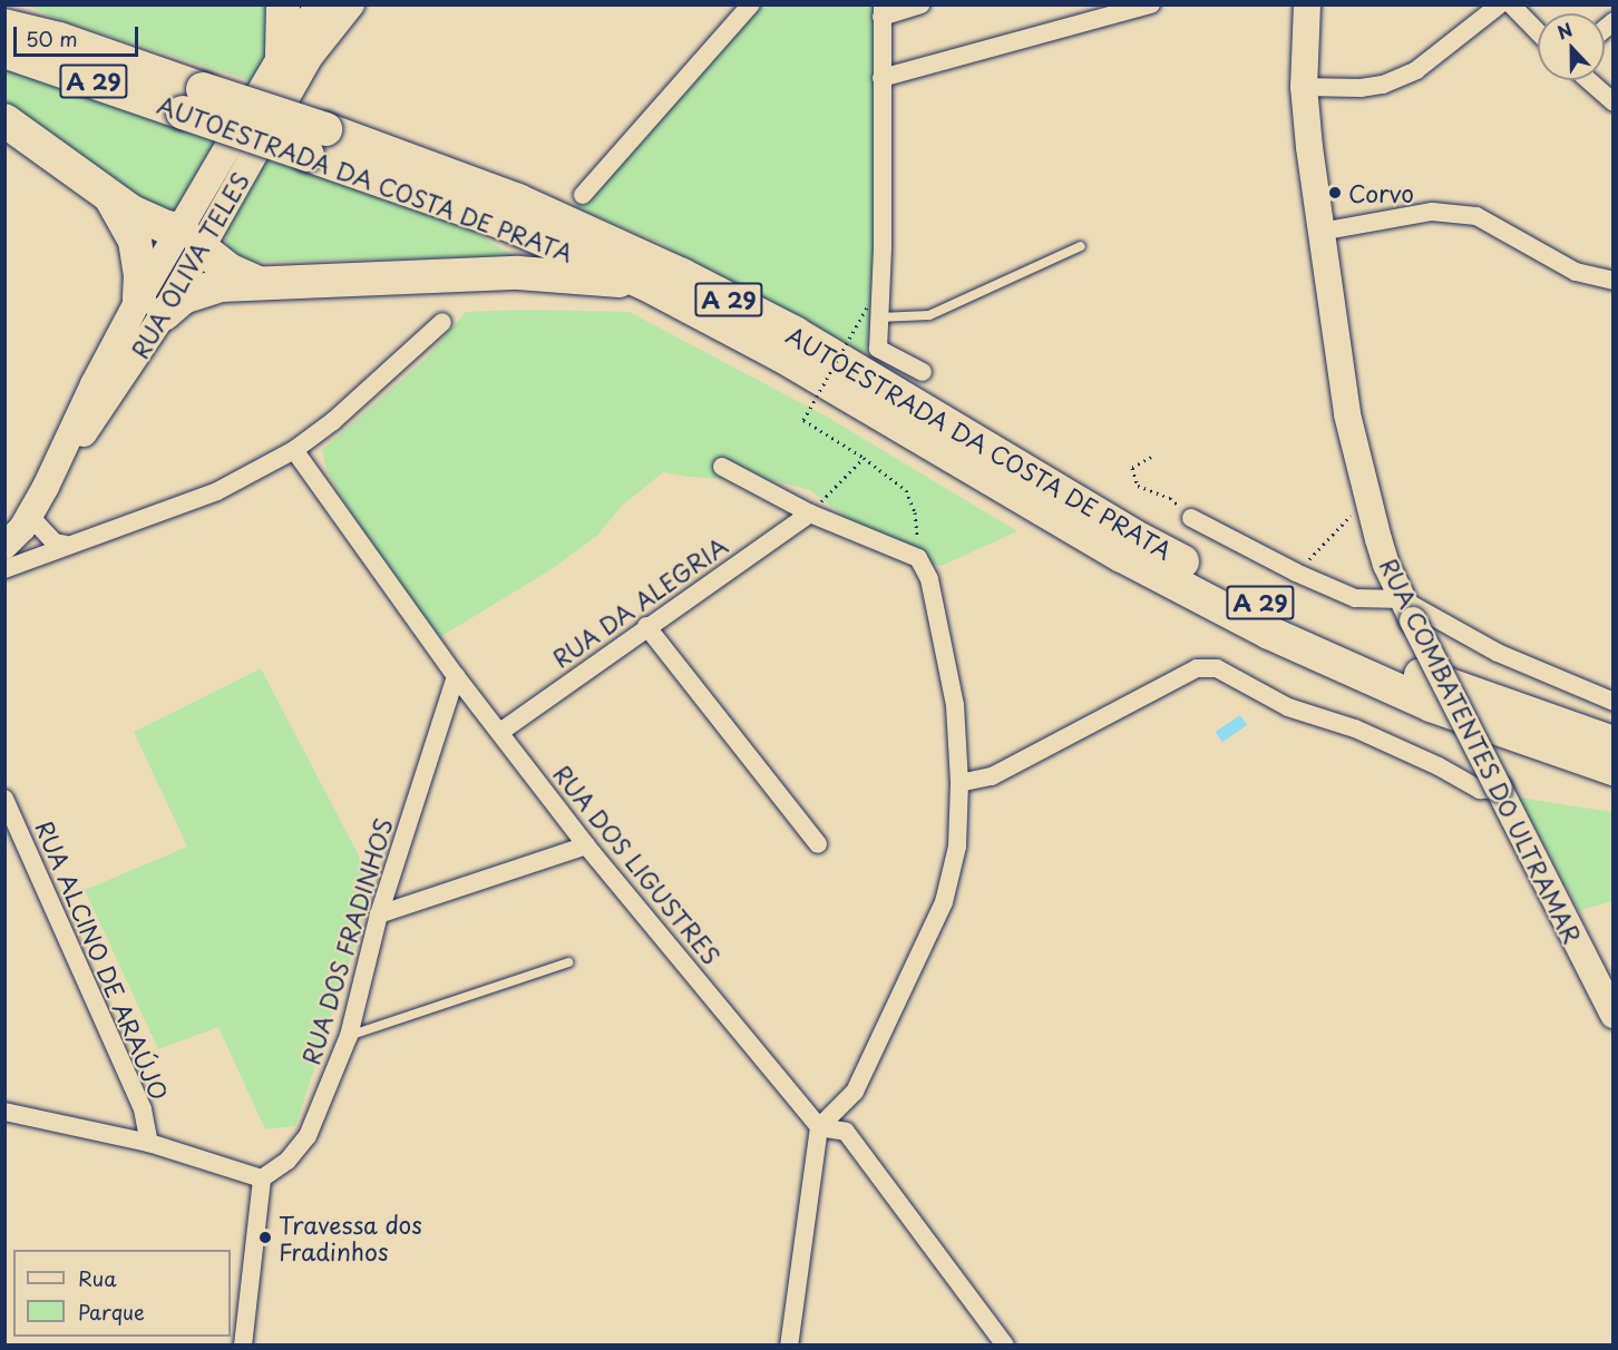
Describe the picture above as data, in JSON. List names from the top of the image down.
{
  "streets": {
    "highway": ["A 29", "AUTOESTRADA DA COSTA DE PRATA"],
    "main road": ["RUA OLIVA TELES", "RUA COMBATENTES DO ULTRAMAR"],
    "street": [
      "RUA DA ALEGRIA",
      "RUA DOS LIGUSTRES",
      "RUA DOS FRADINHOS",
      "RUA ALCINO DE ARAÚJO"
    ]
  },
  "crossings": [
    ["RUA DA ALEGRIA", "RUA DOS LIGUSTRES"],
    ["RUA DOS LIGUSTRES", "RUA DOS FRADINHOS"]
  ],
  "places": ["Corvo", "Travessa dos Fradinhos"],
  "legend": ["Rua", "Parque"],
  "scale_bar": "50 m",
  "north": "top"
}
